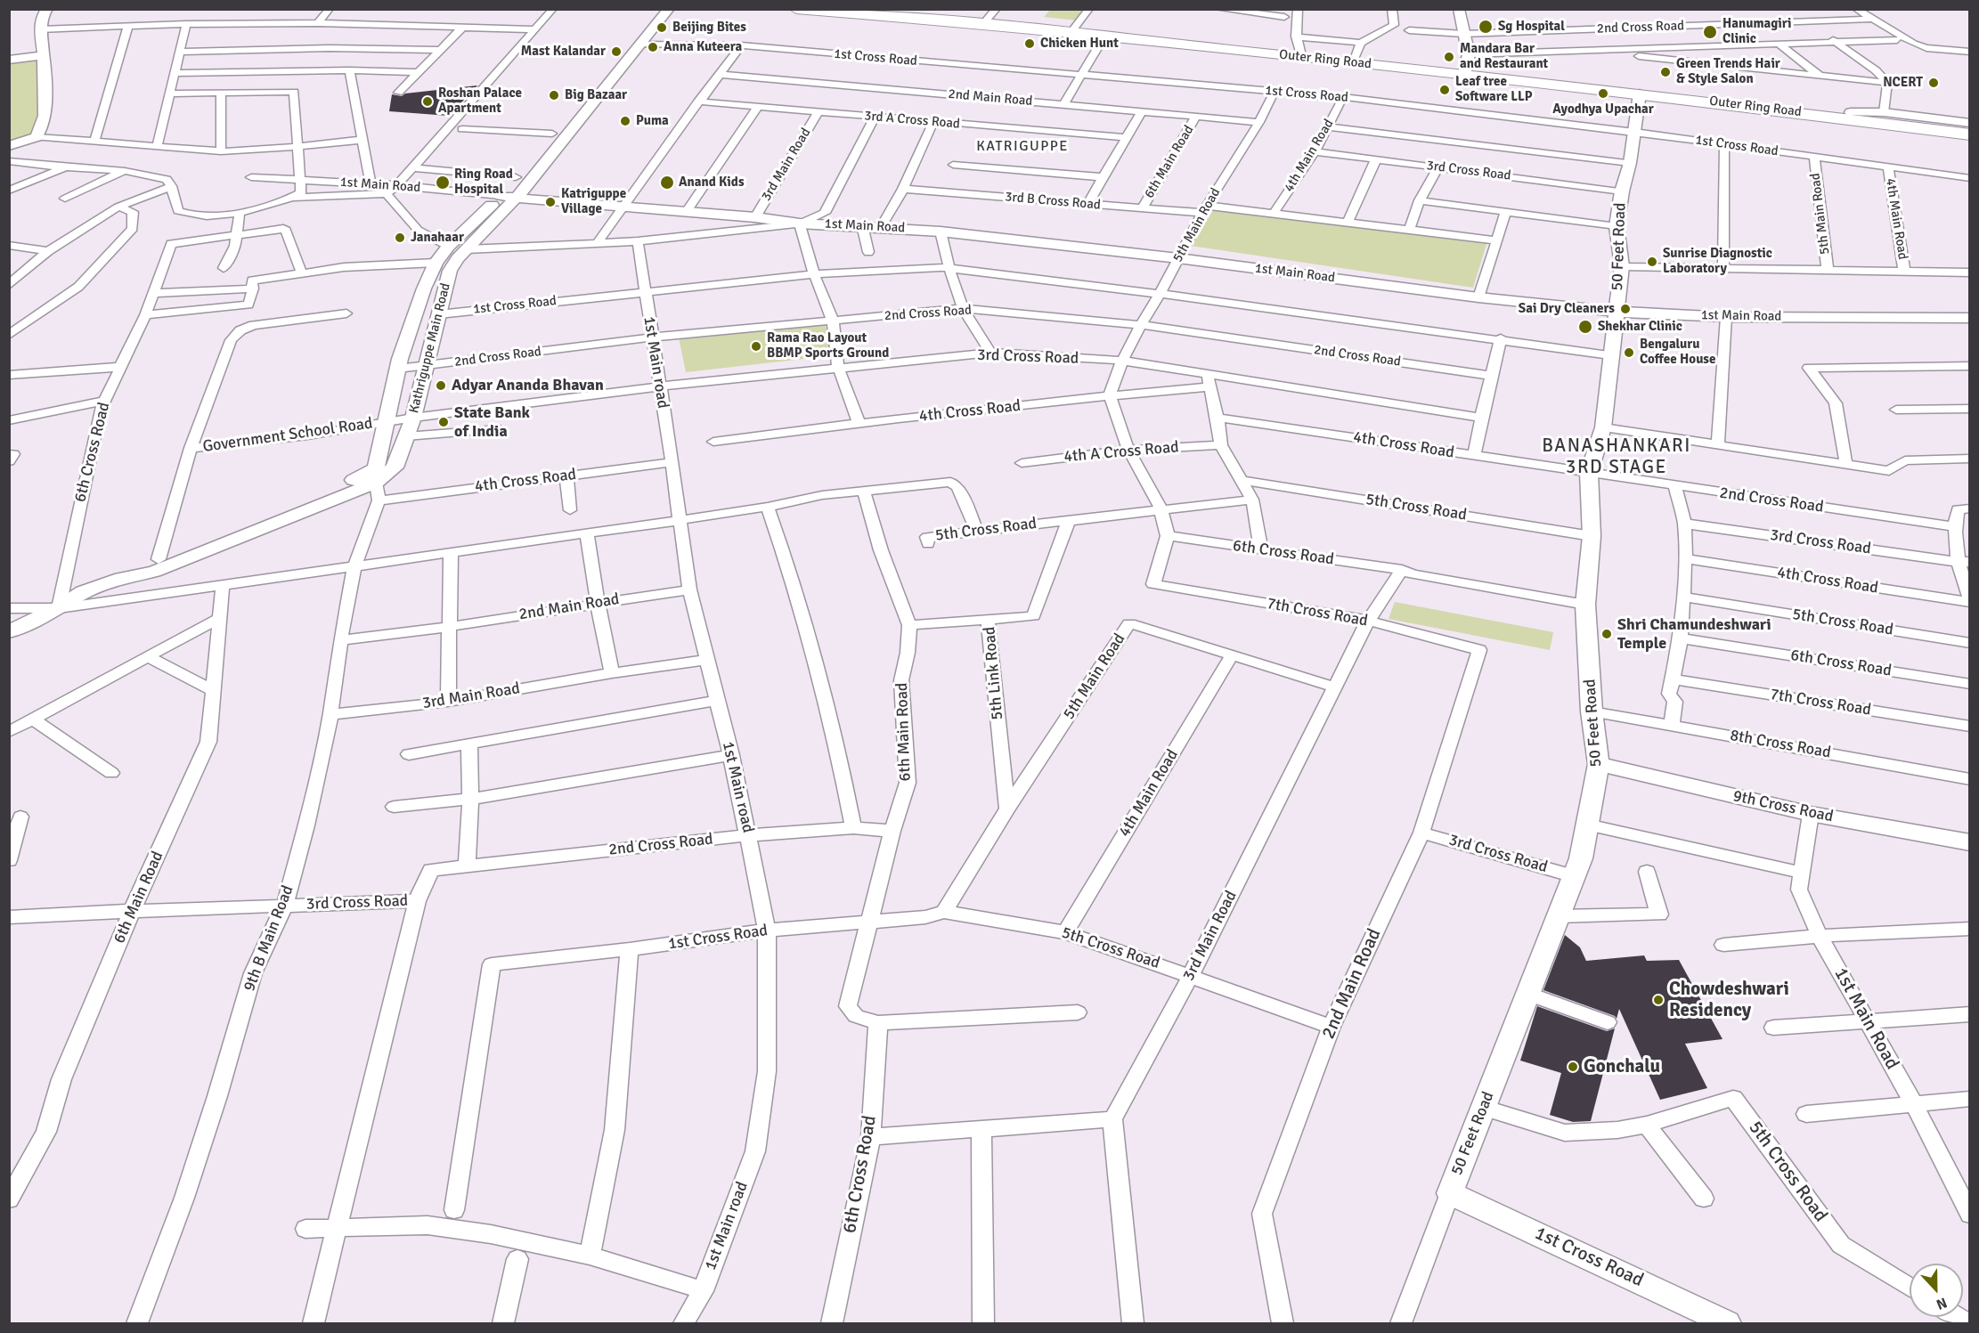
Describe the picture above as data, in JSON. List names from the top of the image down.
{
  "streets": {
    "highway": ["Outer Ring Road"],
    "street": [
      "2nd Cross Road",
      "1st Cross Road",
      "2nd Main Road",
      "3rd A Cross Road",
      "4th Main Road",
      "6th Main Road",
      "3rd Main Road",
      "3rd Cross Road",
      "1st Main Road",
      "3rd B Cross Road",
      "5th Main Road",
      "50 Feet Road",
      "Kathriguppe Main Road",
      "1st Main road",
      "4th Cross Road",
      "Government School Road",
      "6th Cross Road",
      "4th A Cross Road",
      "5th Cross Road",
      "7th Cross Road",
      "5th Link Road",
      "8th Cross Road",
      "9th Cross Road",
      "9th B Main Road"
    ]
  },
  "crossings": [
    ["2nd Cross Road", "6th Main Road"],
    ["2nd Cross Road", "3rd Cross Road"],
    ["2nd Cross Road", "5th Main Road"],
    ["2nd Cross Road", "50 Feet Road"],
    ["2nd Cross Road", "Kathriguppe Main Road"],
    ["2nd Cross Road", "1st Main road"],
    ["2nd Cross Road", "4th Cross Road"],
    ["1st Cross Road", "4th Main Road"],
    ["1st Cross Road", "6th Main Road"],
    ["1st Cross Road", "5th Main Road"],
    ["1st Cross Road", "50 Feet Road"],
    ["1st Cross Road", "Kathriguppe Main Road"],
    ["1st Cross Road", "1st Main road"],
    ["1st Cross Road", "5th Cross Road"],
    ["Outer Ring Road", "50 Feet Road"],
    ["2nd Main Road", "6th Main Road"],
    ["2nd Main Road", "3rd Cross Road"],
    ["2nd Main Road", "5th Main Road"],
    ["2nd Main Road", "1st Main road"],
    ["2nd Main Road", "5th Cross Road"],
    ["2nd Main Road", "7th Cross Road"],
    ["2nd Main Road", "9th B Main Road"],
    ["3rd A Cross Road", "3rd Main Road"],
    ["4th Main Road", "3rd Cross Road"],
    ["4th Main Road", "5th Main Road"],
    ["4th Main Road", "5th Cross Road"],
    ["6th Main Road", "3rd Cross Road"],
    ["6th Main Road", "3rd B Cross Road"],
    ["6th Main Road", "6th Cross Road"],
    ["3rd Main Road", "1st Main Road"],
    ["3rd Main Road", "5th Main Road"],
    ["3rd Main Road", "1st Main road"],
    ["3rd Main Road", "6th Cross Road"],
    ["3rd Main Road", "5th Cross Road"],
    ["3rd Main Road", "7th Cross Road"],
    ["3rd Main Road", "9th B Main Road"],
    ["3rd Cross Road", "5th Main Road"],
    ["3rd Cross Road", "50 Feet Road"],
    ["3rd Cross Road", "Kathriguppe Main Road"],
    ["3rd Cross Road", "1st Main road"],
    ["3rd Cross Road", "4th Cross Road"],
    ["3rd Cross Road", "Government School Road"],
    ["3rd Cross Road", "9th B Main Road"],
    ["1st Main Road", "5th Main Road"],
    ["1st Main Road", "50 Feet Road"],
    ["1st Main Road", "Kathriguppe Main Road"],
    ["1st Main Road", "9th Cross Road"],
    ["3rd B Cross Road", "5th Main Road"],
    ["5th Main Road", "5th Cross Road"],
    ["5th Main Road", "5th Link Road"],
    ["50 Feet Road", "4th Cross Road"],
    ["50 Feet Road", "6th Cross Road"],
    ["50 Feet Road", "5th Cross Road"],
    ["50 Feet Road", "8th Cross Road"],
    ["50 Feet Road", "9th Cross Road"],
    ["Kathriguppe Main Road", "Government School Road"],
    ["Kathriguppe Main Road", "6th Cross Road"],
    ["Kathriguppe Main Road", "9th B Main Road"],
    ["1st Main road", "4th Cross Road"],
    ["4th Cross Road", "9th B Main Road"],
    ["6th Cross Road", "7th Cross Road"],
    ["5th Cross Road", "5th Link Road"]
  ],
  "districts": ["KATRIGUPPE", "BANASHANKARI 3RD STAGE"],
  "places": [
    "Sg Hospital",
    "Beijing Bites",
    "Hanumagiri Clinic",
    "Chicken Hunt",
    "Anna Kuteera",
    "Mast Kalandar",
    "Mandara Bar and Restaurant",
    "Green Trends Hair & Style Salon",
    "NCERT",
    "Leaf tree Software LLP",
    "Ayodhya Upachar",
    "Big Bazaar",
    "Roshan Palace Apartment",
    "Puma",
    "Ring Road Hospital",
    "Anand Kids",
    "Katriguppe Village",
    "Janahaar",
    "Sunrise Diagnostic Laboratory",
    "Sai Dry Cleaners",
    "Shekhar Clinic",
    "Rama Rao Layout BBMP Sports Ground",
    "Bengaluru Coffee House",
    "Adyar Ananda Bhavan",
    "State Bank of India",
    "Shri Chamundeshwari Temple",
    "Chowdeshwari Residency",
    "Gonchalu"
  ],
  "north": "bottom"
}
